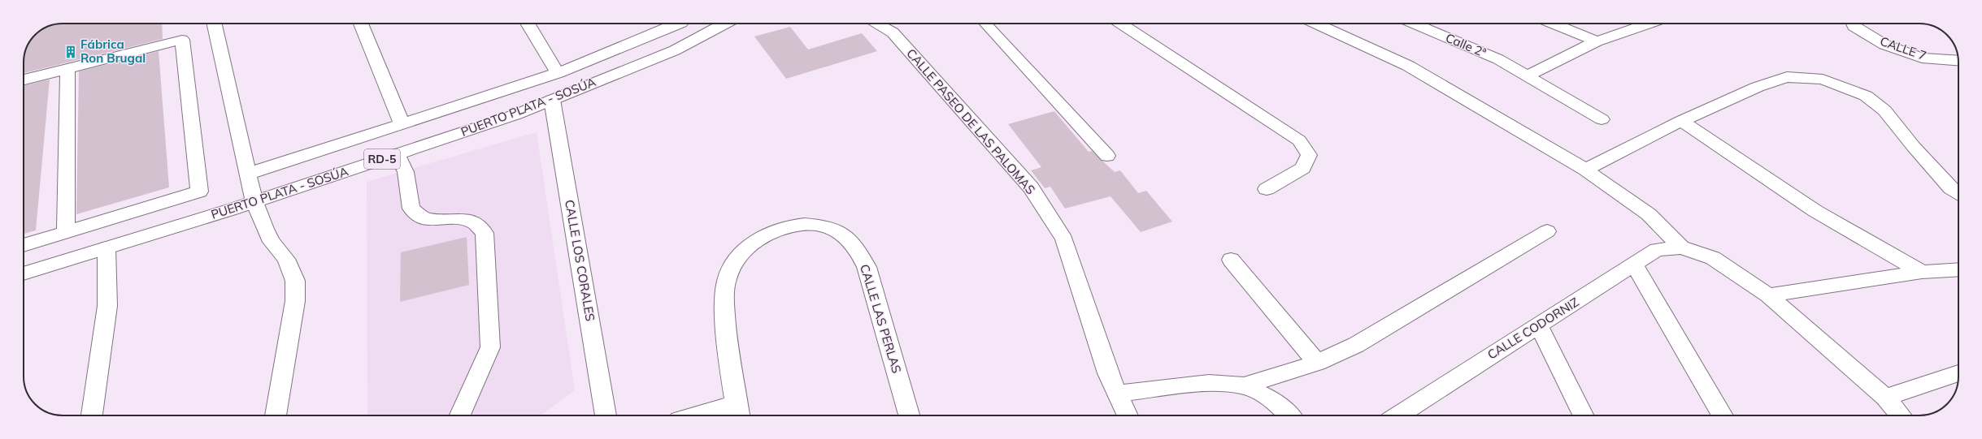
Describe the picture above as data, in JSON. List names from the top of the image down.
{
  "streets": {
    "street": [
      "Calle 2ª",
      "CALLE 7",
      "PUERTO PLATA - SOSÚA",
      "CALLE PASEO DE LAS PALOMAS",
      "RD-5",
      "CALLE LOS CORALES",
      "CALLE LAS PERLAS",
      "CALLE CODORNIZ"
    ]
  },
  "crossings": [
    ["PUERTO PLATA - SOSÚA", "CALLE LOS CORALES"]
  ],
  "places": {
    "building": ["Fábrica Ron Brugal"]
  }
}
